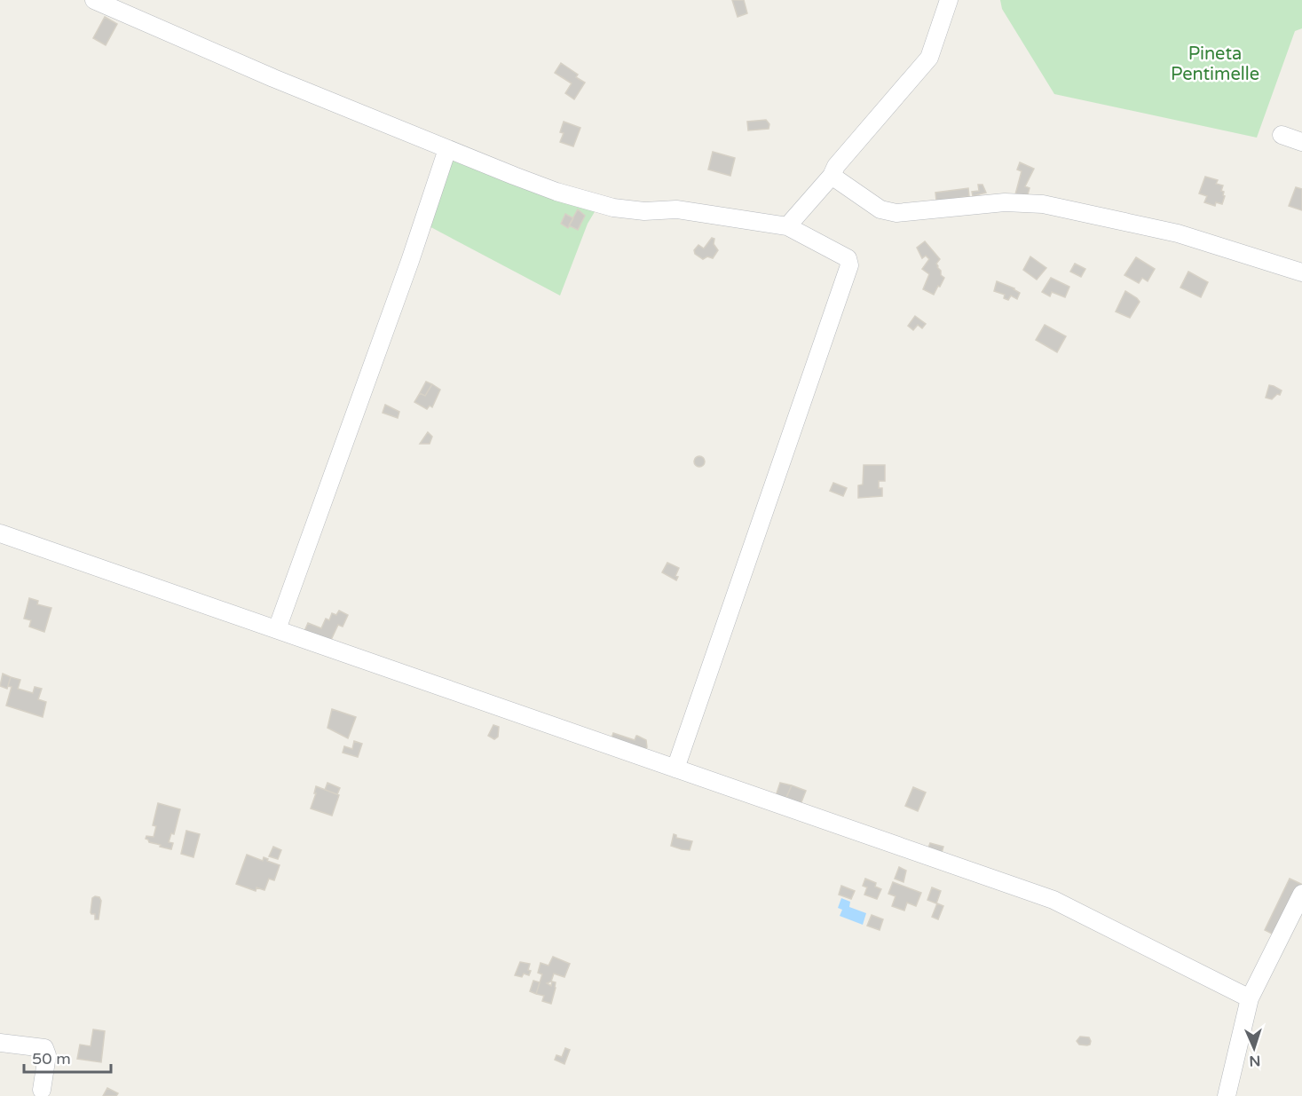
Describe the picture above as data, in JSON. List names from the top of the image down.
{
  "parks": ["Pineta Pentimelle"],
  "scale_bar": "50 m",
  "north": "bottom"
}
